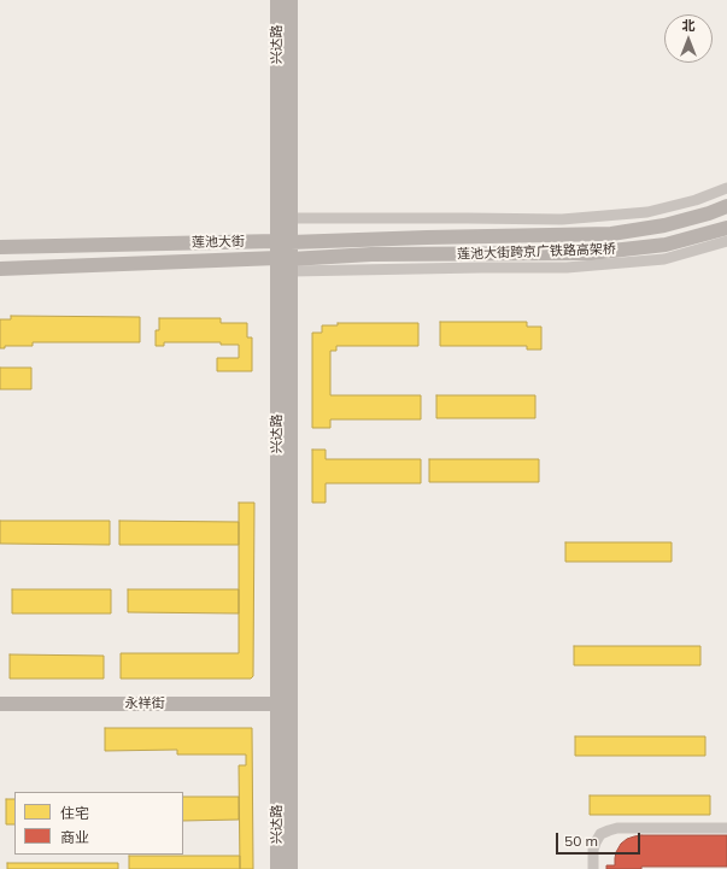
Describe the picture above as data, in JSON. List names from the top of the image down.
{
  "streets": {
    "main road": [
      "兴达路",
      "莲池大街",
      "莲池大街跨京广铁路高架桥",
      "永祥街"
    ]
  },
  "crossings": [
    ["兴达路", "莲池大街"],
    ["兴达路", "永祥街"],
    ["莲池大街", "莲池大街跨京广铁路高架桥"]
  ],
  "legend": ["住宅", "商业"],
  "scale_bar": "50 m",
  "north": "top"
}
